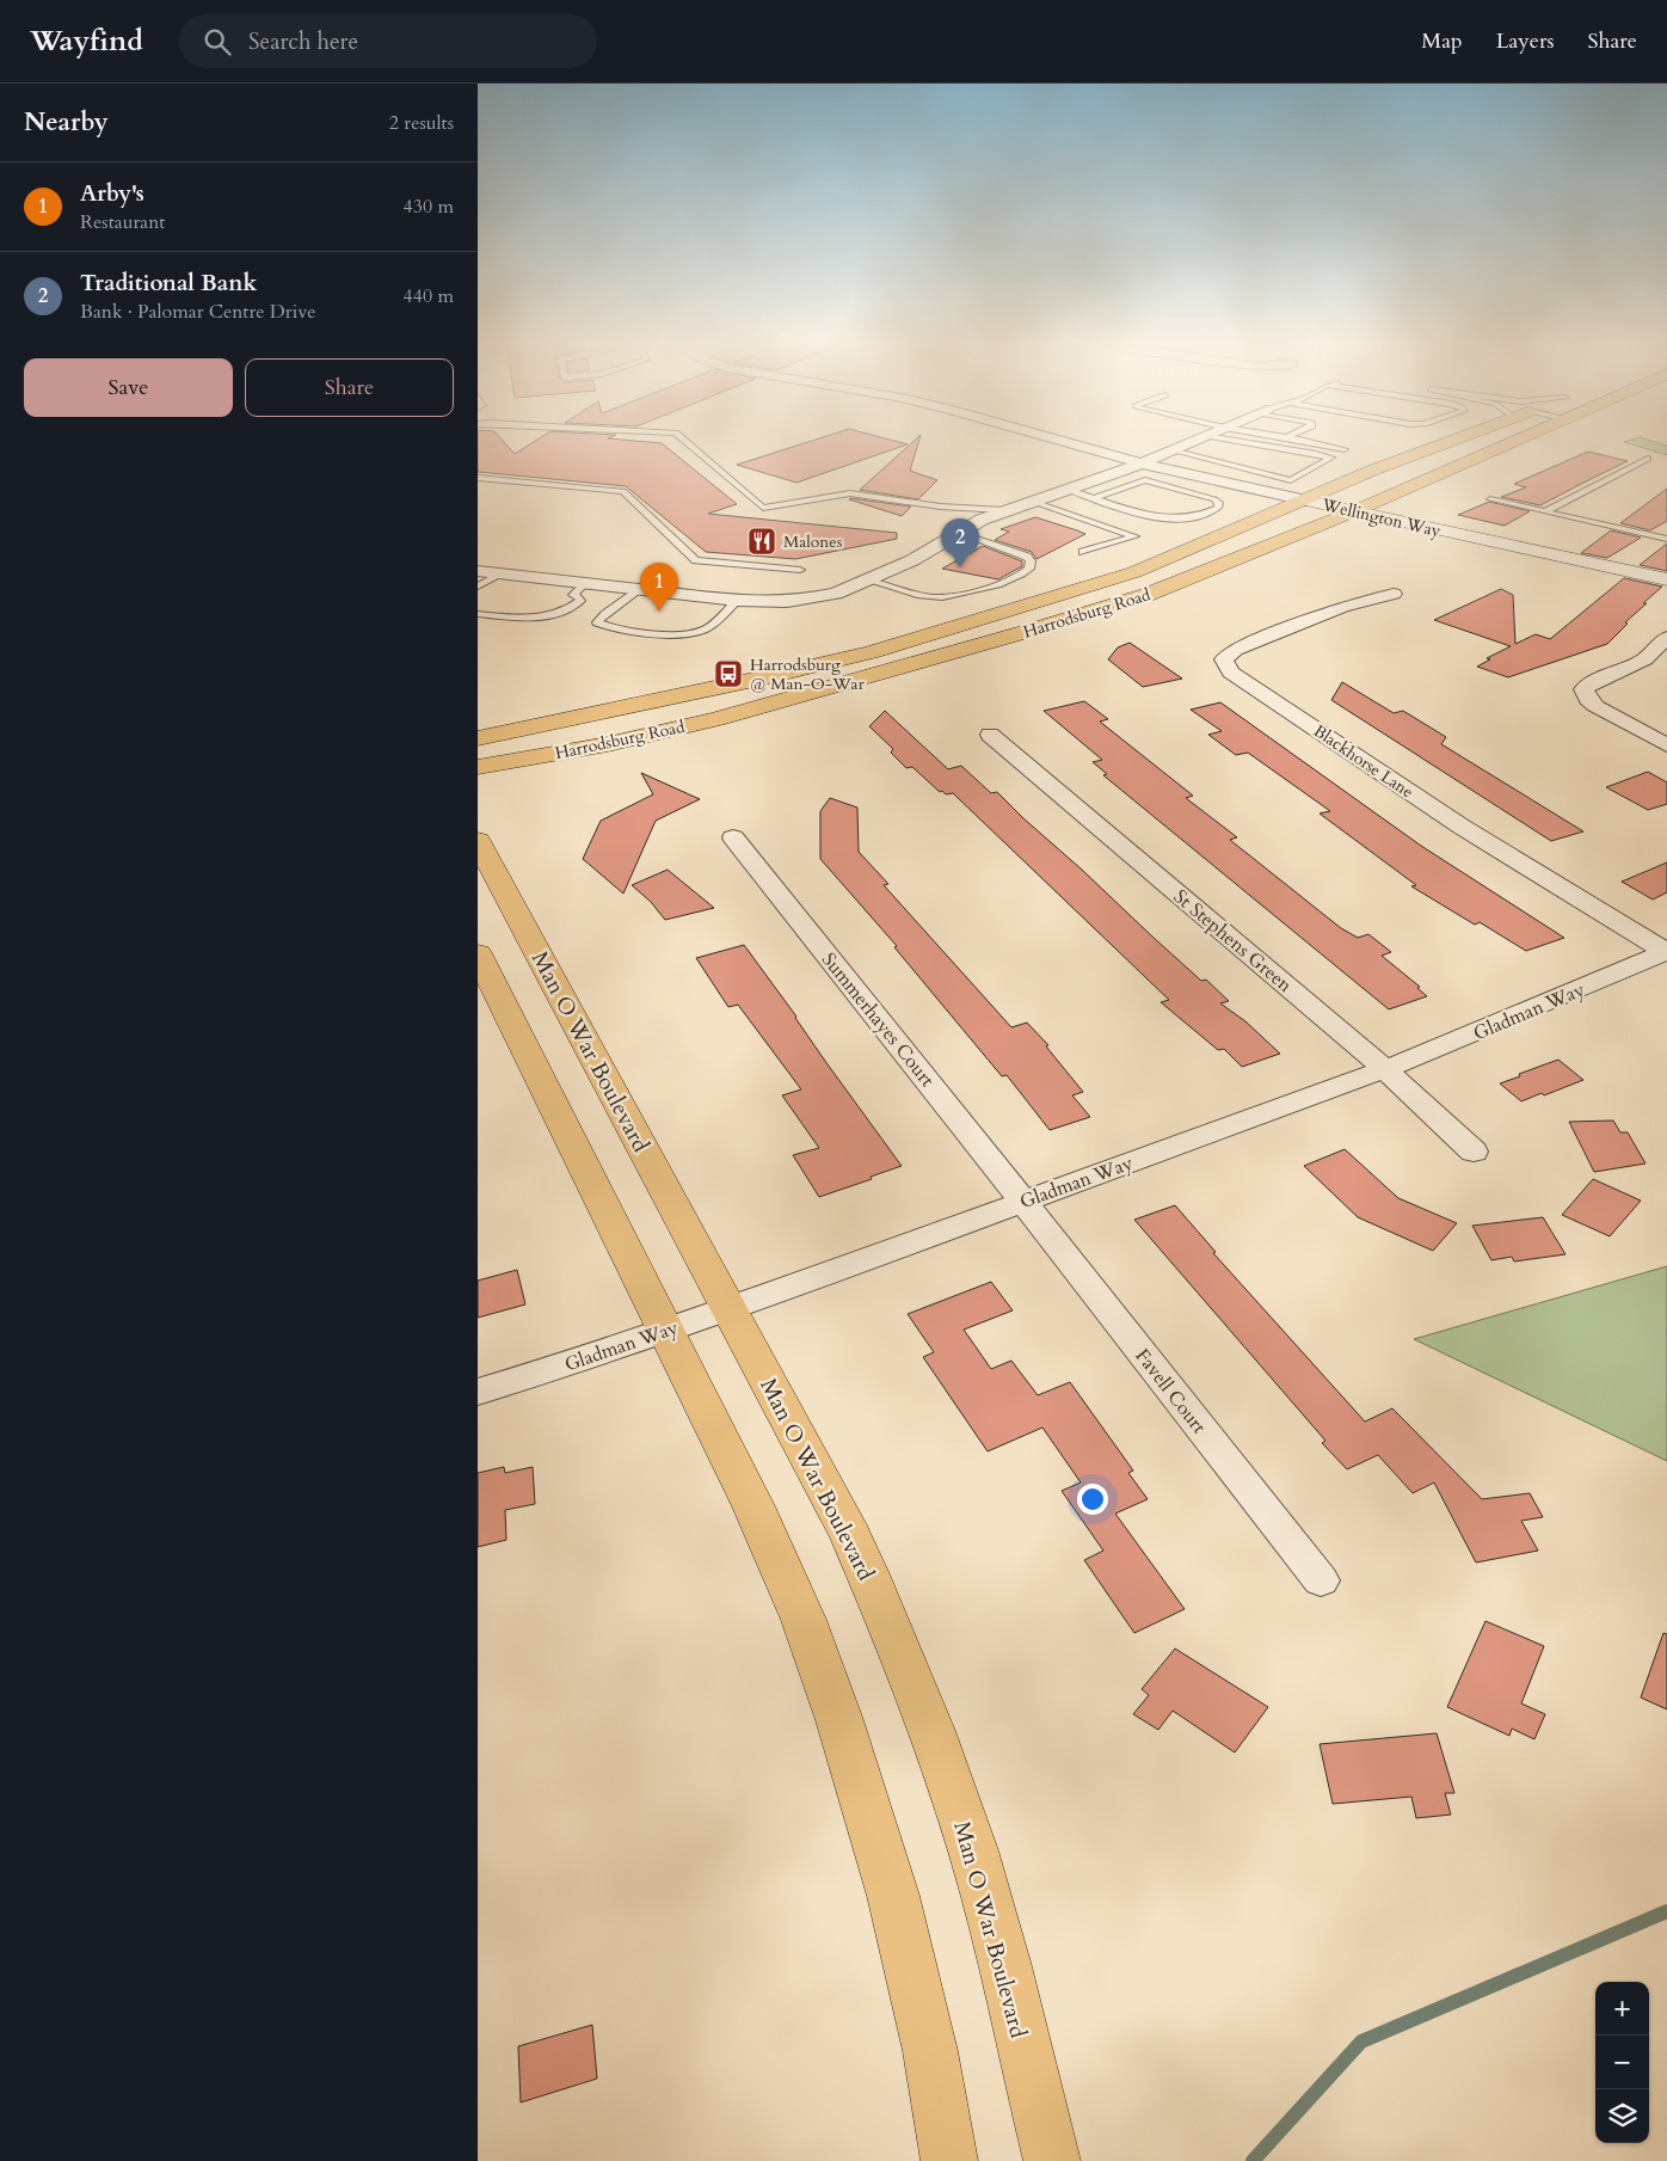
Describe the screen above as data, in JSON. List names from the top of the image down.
{
  "streets": {
    "main road": ["Harrodsburg Road", "Man O War Boulevard"],
    "street": [
      "Wellington Way",
      "Blackhorse Lane",
      "St Stephens Green",
      "Gladman Way",
      "Summerhayes Court",
      "Favell Court"
    ]
  },
  "crossings": [
    ["Wellington Way", "Harrodsburg Road"],
    ["Blackhorse Lane", "Gladman Way"],
    ["St Stephens Green", "Gladman Way"],
    ["Gladman Way", "Summerhayes Court"],
    ["Gladman Way", "Man O War Boulevard"],
    ["Gladman Way", "Favell Court"],
    ["Summerhayes Court", "Favell Court"]
  ],
  "places": {
    "restaurant": ["Malones"],
    "bus stop": ["Harrodsburg @ Man-O-War"]
  },
  "page": {
    "header": "Wayfind",
    "search": "Search here",
    "nav": ["Map", "Layers", "Share"],
    "heading": ["Nearby", "2 results"],
    "list": [
      {
        "mark": "1",
        "name": "Arby's",
        "note": "Restaurant",
        "value": "430 m"
      },
      {
        "mark": "2",
        "name": "Traditional Bank",
        "note": "Bank · Palomar Centre Drive",
        "value": "440 m"
      }
    ],
    "buttons": ["Save", "Share"],
    "pins": ["2", "1"],
    "map_buttons": ["+", "−"]
  }
}
